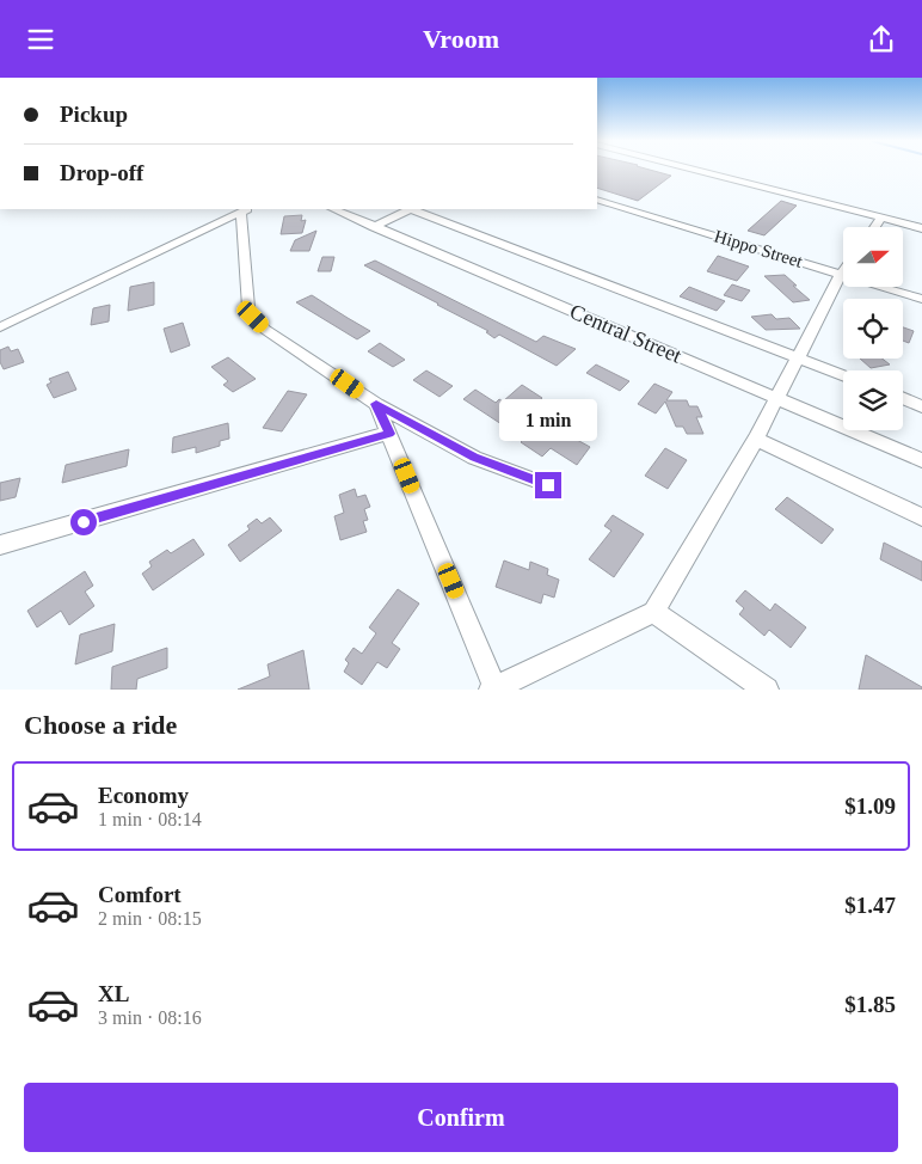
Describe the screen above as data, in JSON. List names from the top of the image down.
{
  "streets": {
    "street": ["Hippo Street", "Central Street"]
  },
  "north": "right",
  "page": {
    "header": "Vroom",
    "banner": ["Pickup", "Drop-off"],
    "bubble": "1 min",
    "heading": "Choose a ride",
    "list": [
      {
        "name": "Economy",
        "note": "1 min · 08:14",
        "value": "$1.09"
      },
      {
        "name": "Comfort",
        "note": "2 min · 08:15",
        "value": "$1.47"
      },
      {
        "name": "XL",
        "note": "3 min · 08:16",
        "value": "$1.85"
      }
    ],
    "buttons": "Confirm"
  }
}
